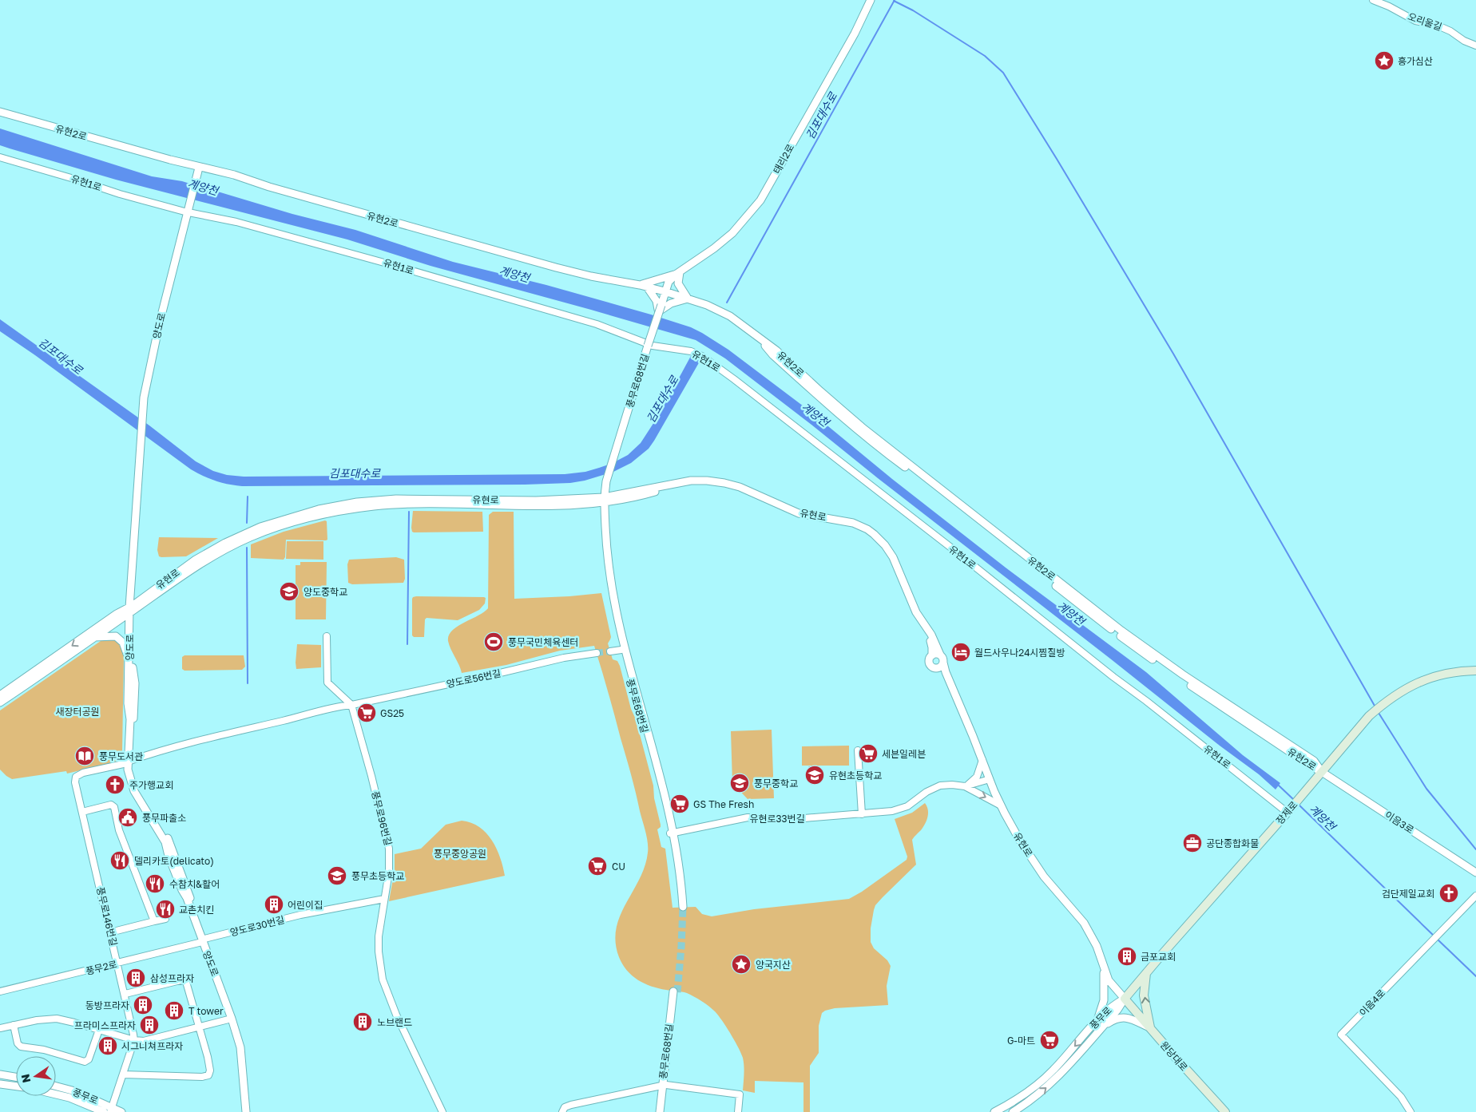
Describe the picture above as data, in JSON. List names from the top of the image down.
{
  "streets": {
    "main road": ["장제로", "원당대로"],
    "street": [
      "오리울길",
      "유현2로",
      "태리2로",
      "유현1로",
      "양도로",
      "풍무로68번길",
      "유현로",
      "양도로56번길",
      "풍무로96번길",
      "유현로33번길",
      "이음3로",
      "풍무로146번길",
      "양도로30번길",
      "풍무2로",
      "이음4로",
      "풍무로"
    ]
  },
  "crossings": [
    ["유현2로", "태리2로"],
    ["유현2로", "양도로"],
    ["유현2로", "풍무로68번길"],
    ["유현2로", "장제로"],
    ["유현2로", "이음3로"],
    ["태리2로", "풍무로68번길"],
    ["유현1로", "양도로"],
    ["유현1로", "장제로"],
    ["양도로", "유현로"],
    ["양도로", "양도로56번길"],
    ["양도로", "풍무로146번길"],
    ["양도로", "양도로30번길"],
    ["양도로", "풍무2로"],
    ["풍무로68번길", "유현로"],
    ["풍무로68번길", "유현로33번길"],
    ["유현로", "장제로"],
    ["유현로", "유현로33번길"],
    ["유현로", "풍무로"],
    ["유현로", "원당대로"],
    ["양도로56번길", "풍무로96번길"],
    ["양도로56번길", "풍무로146번길"],
    ["장제로", "이음3로"],
    ["장제로", "풍무로"],
    ["장제로", "원당대로"],
    ["풍무로96번길", "양도로30번길"],
    ["풍무로146번길", "풍무2로"],
    ["풍무로146번길", "풍무로"],
    ["양도로30번길", "풍무2로"],
    ["풍무로", "원당대로"]
  ],
  "water": ["김포대수로", "계양천"],
  "parks": ["새장터공원", "풍무중앙공원"],
  "places": {
    "place": ["흥가심산", "양국지산"],
    "school or university": [
      "양도중학교",
      "유현초등학교",
      "풍무중학교",
      "풍무초등학교"
    ],
    "sports": ["풍무국민체육센터"],
    "hotel": ["월드사우나24시찜질방"],
    "supermarket": [
      "GS25",
      "세븐일레븐",
      "GS The Fresh",
      "CU",
      "G-마트"
    ],
    "library": ["풍무도서관"],
    "church": ["주가행교회", "검단제일교회"],
    "public building": ["풍무파출소"],
    "office": ["공단종합화물"],
    "restaurant": ["델리카토(delicato)", "수참치&활어", "교촌치킨"],
    "building": [
      "어린이집",
      "금포교회",
      "삼성프라자",
      "동방프라자",
      "T tower",
      "노브랜드",
      "프라미스프라자",
      "시그니쳐프라자"
    ]
  },
  "north": "left"
}
